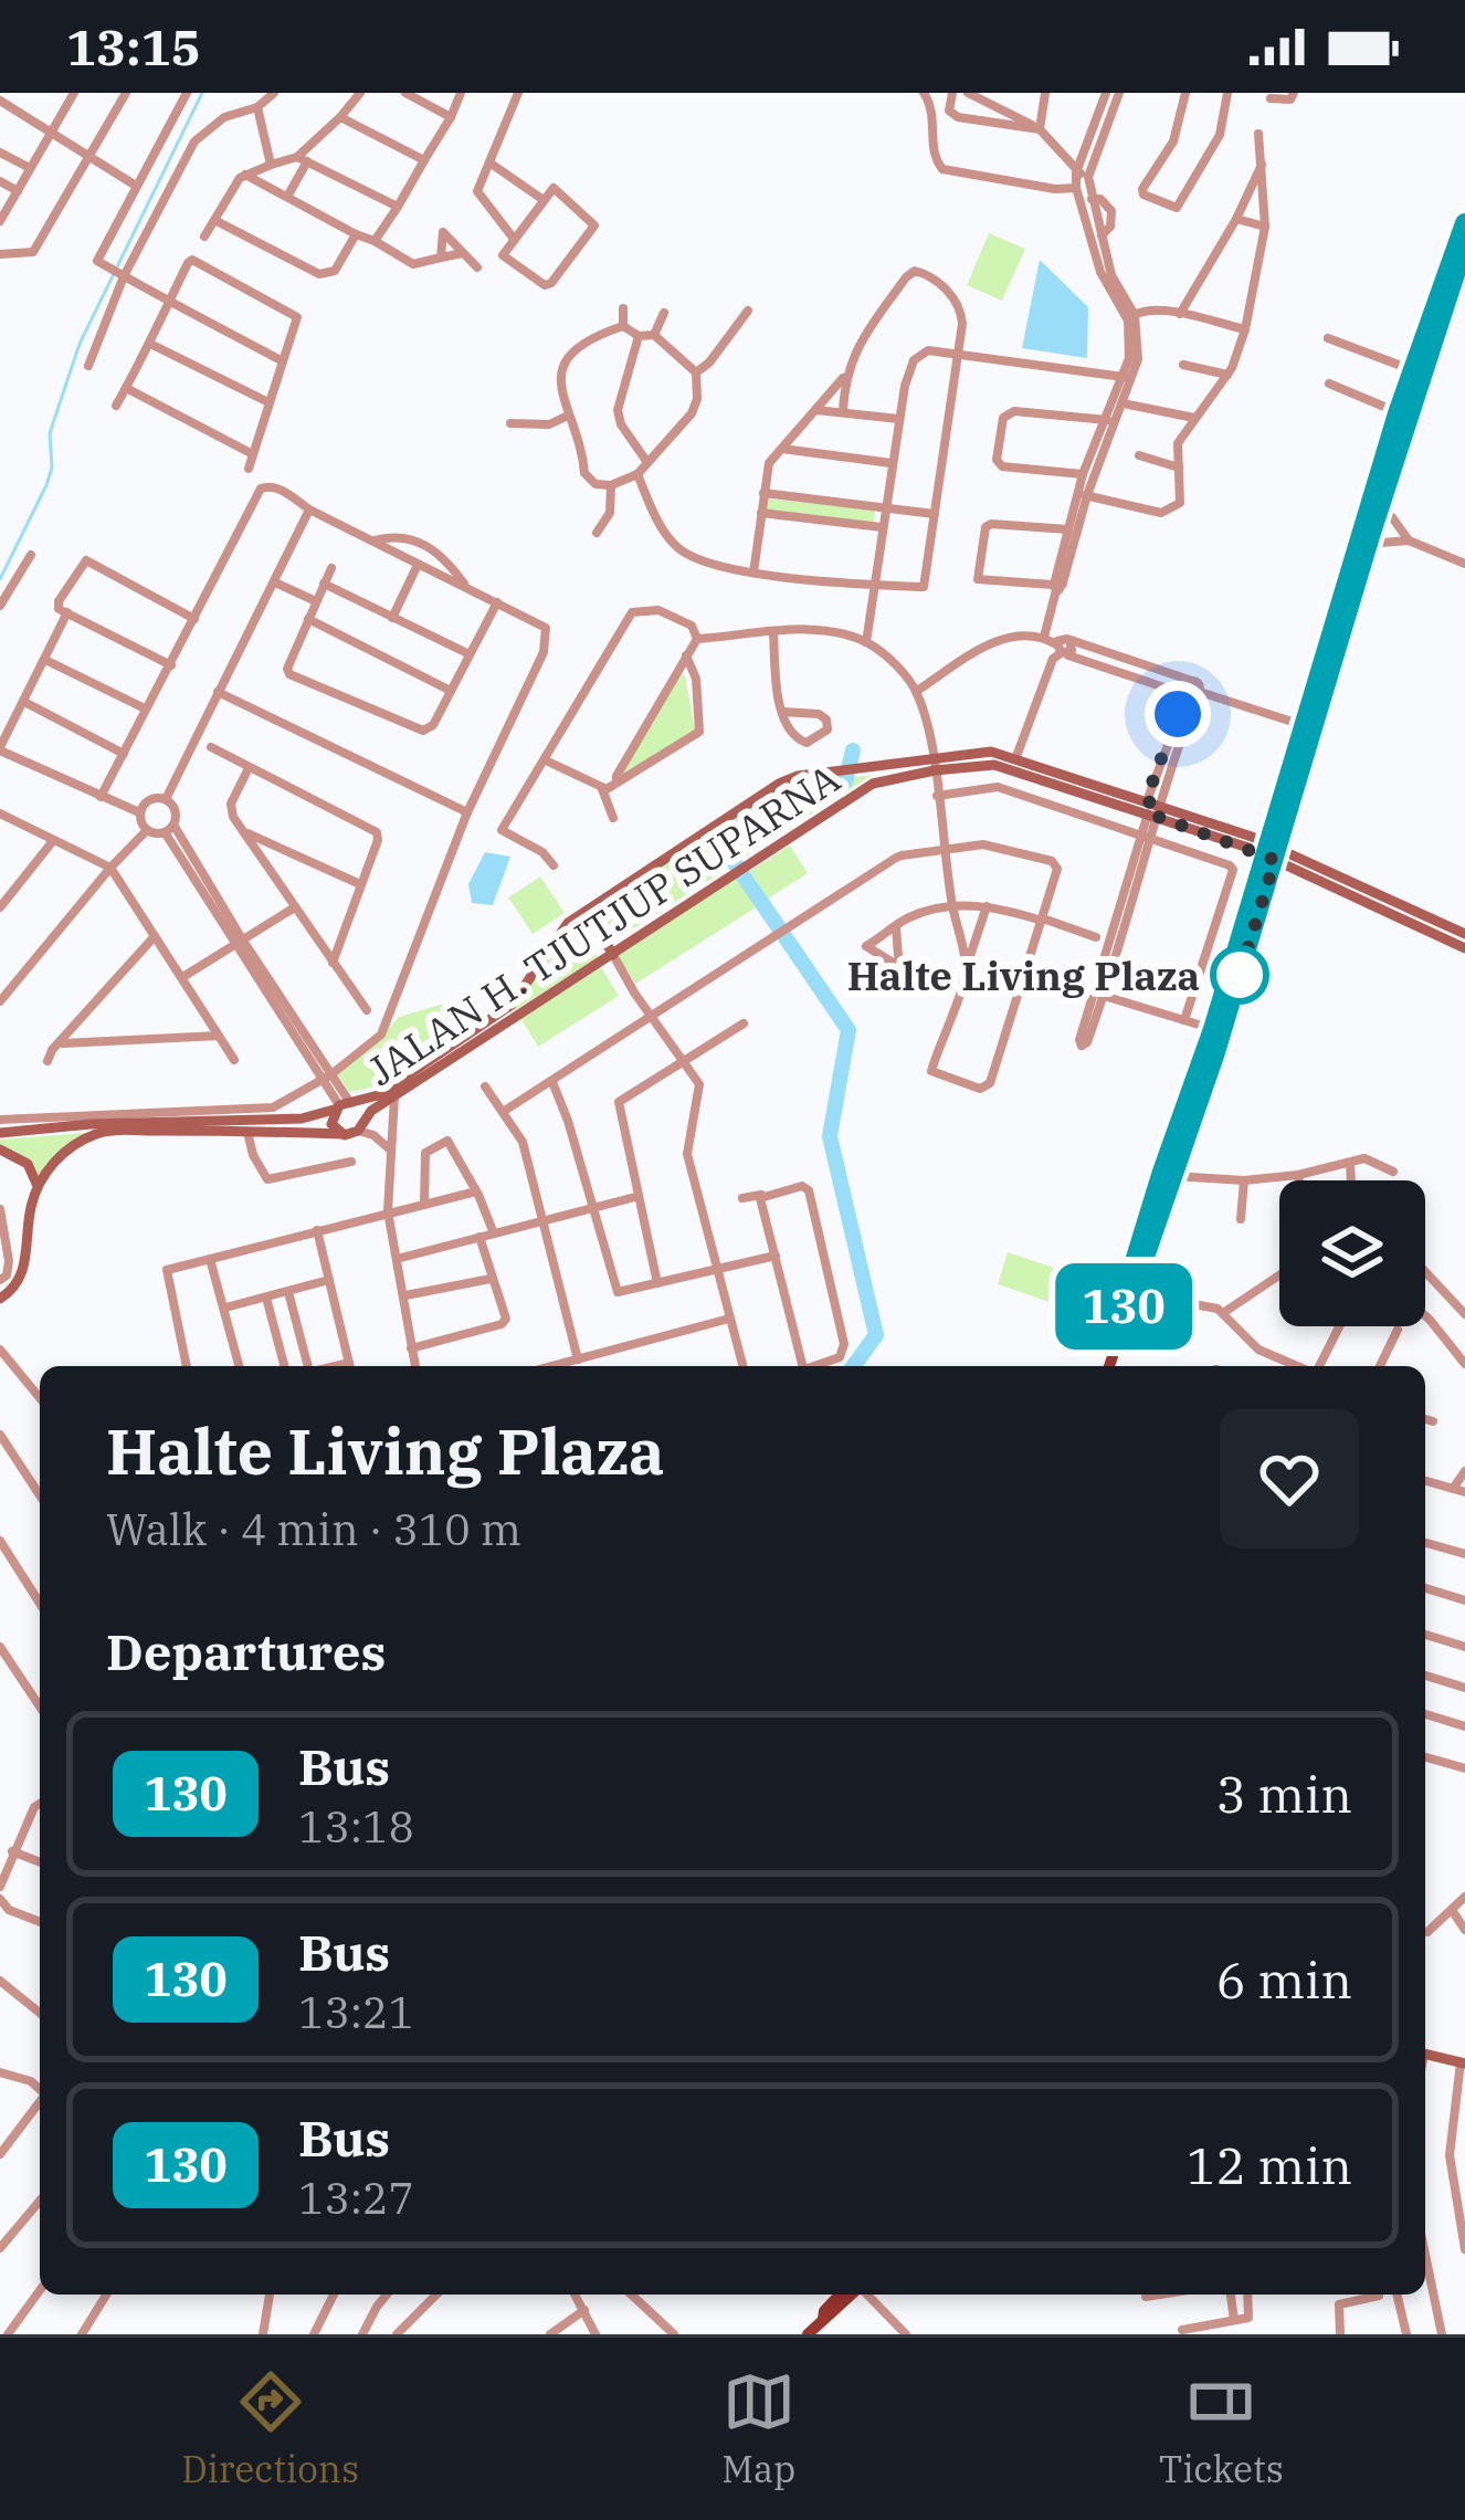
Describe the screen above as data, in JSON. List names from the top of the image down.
{
  "streets": {
    "main road": ["JALAN H. TJUTJUP SUPARNA"]
  },
  "places": ["Halte Living Plaza"],
  "lines": ["bus line 130"],
  "page": {
    "status": "13:15",
    "on_map": "130",
    "heading": [
      ["Halte Living Plaza", "Walk · 4 min · 310 m"],
      "Departures"
    ],
    "list": [
      {
        "mark": "130",
        "name": "Bus",
        "note": "13:18",
        "value": "3 min"
      },
      {
        "mark": "130",
        "name": "Bus",
        "note": "13:21",
        "value": "6 min"
      },
      {
        "mark": "130",
        "name": "Bus",
        "note": "13:27",
        "value": "12 min"
      }
    ],
    "tabs": ["Directions", "Map", "Tickets"]
  }
}
